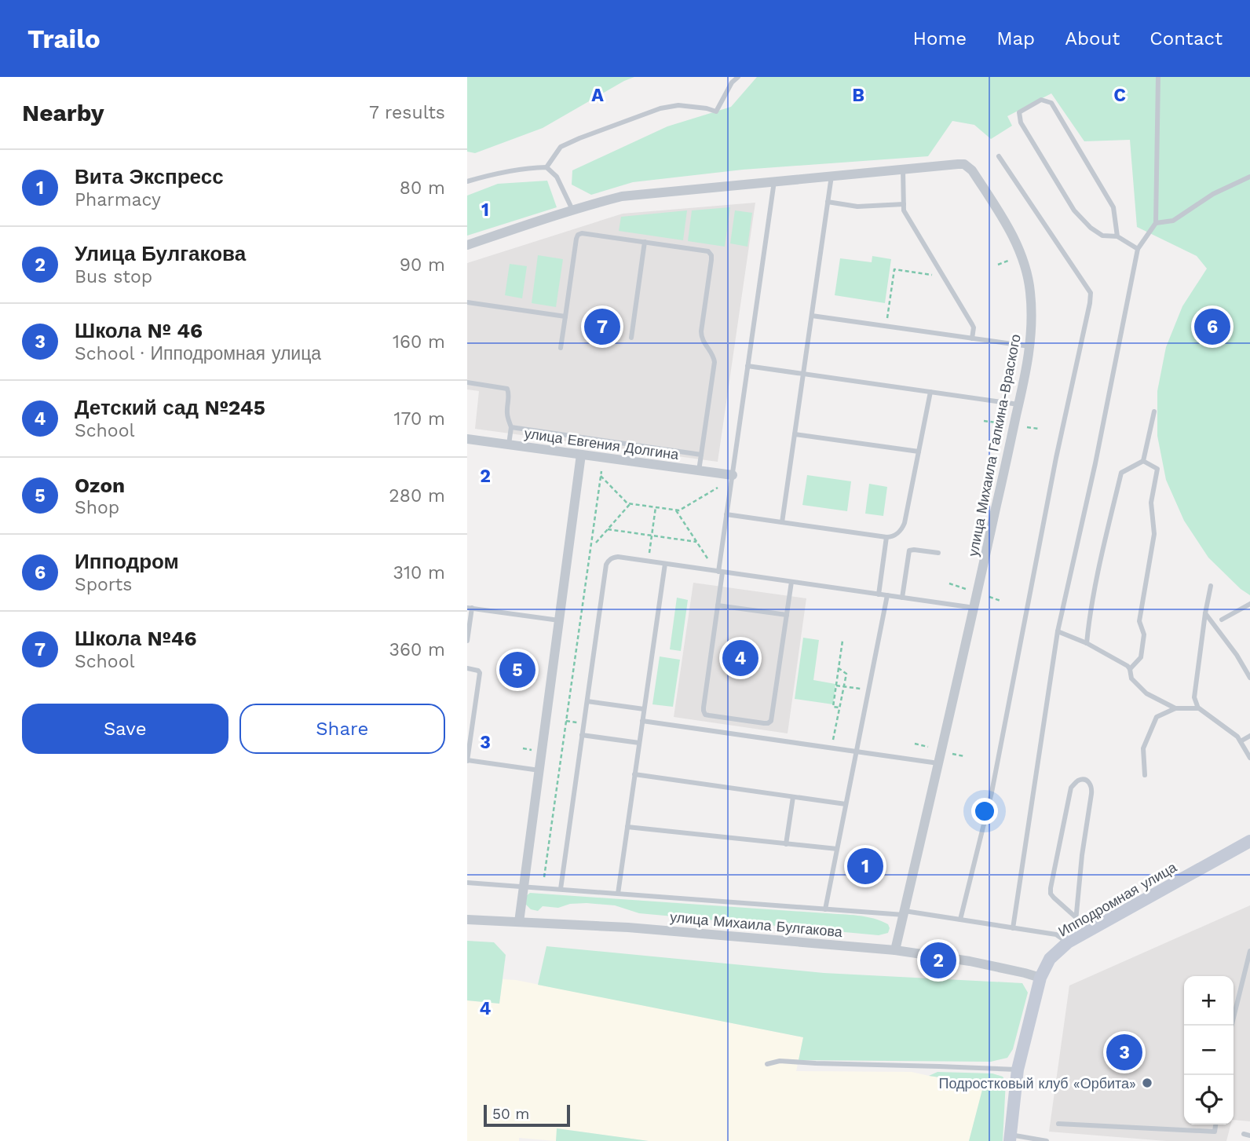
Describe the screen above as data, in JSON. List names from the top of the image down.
{
  "streets": {
    "street": [
      "улица Евгения Долгина",
      "улица Михаила Галкина-Враского",
      "Ипподромная улица",
      "улица Михаила Булгакова"
    ]
  },
  "crossings": [
    ["улица Михаила Галкина-Враского", "улица Михаила Булгакова"],
    ["Ипподромная улица", "улица Михаила Булгакова"]
  ],
  "places": ["Подростковый клуб «Орбита»"],
  "scale_bar": "50 m",
  "page": {
    "header": "Trailo",
    "nav": [
      "Home",
      "Map",
      "About",
      "Contact"
    ],
    "heading": ["Nearby", "7 results"],
    "list": [
      {
        "mark": "1",
        "name": "Вита Экспресс",
        "note": "Pharmacy",
        "value": "80 m"
      },
      {
        "mark": "2",
        "name": "Улица Булгакова",
        "note": "Bus stop",
        "value": "90 m"
      },
      {
        "mark": "3",
        "name": "Школа № 46",
        "note": "School · Ипподромная улица",
        "value": "160 m"
      },
      {
        "mark": "4",
        "name": "Детский сад №245",
        "note": "School",
        "value": "170 m"
      },
      {
        "mark": "5",
        "name": "Ozon",
        "note": "Shop",
        "value": "280 m"
      },
      {
        "mark": "6",
        "name": "Ипподром",
        "note": "Sports",
        "value": "310 m"
      },
      {
        "mark": "7",
        "name": "Школа №46",
        "note": "School",
        "value": "360 m"
      }
    ],
    "pins": [
      "6",
      "7",
      "4",
      "5",
      "1",
      "2",
      "3"
    ],
    "buttons": ["Save", "Share"],
    "map_buttons": ["+", "−"],
    "scale": "50 m"
  },
  "grid": {
    "columns": ["A", "B", "C"],
    "rows": [
      "1",
      "2",
      "3",
      "4"
    ]
  }
}
